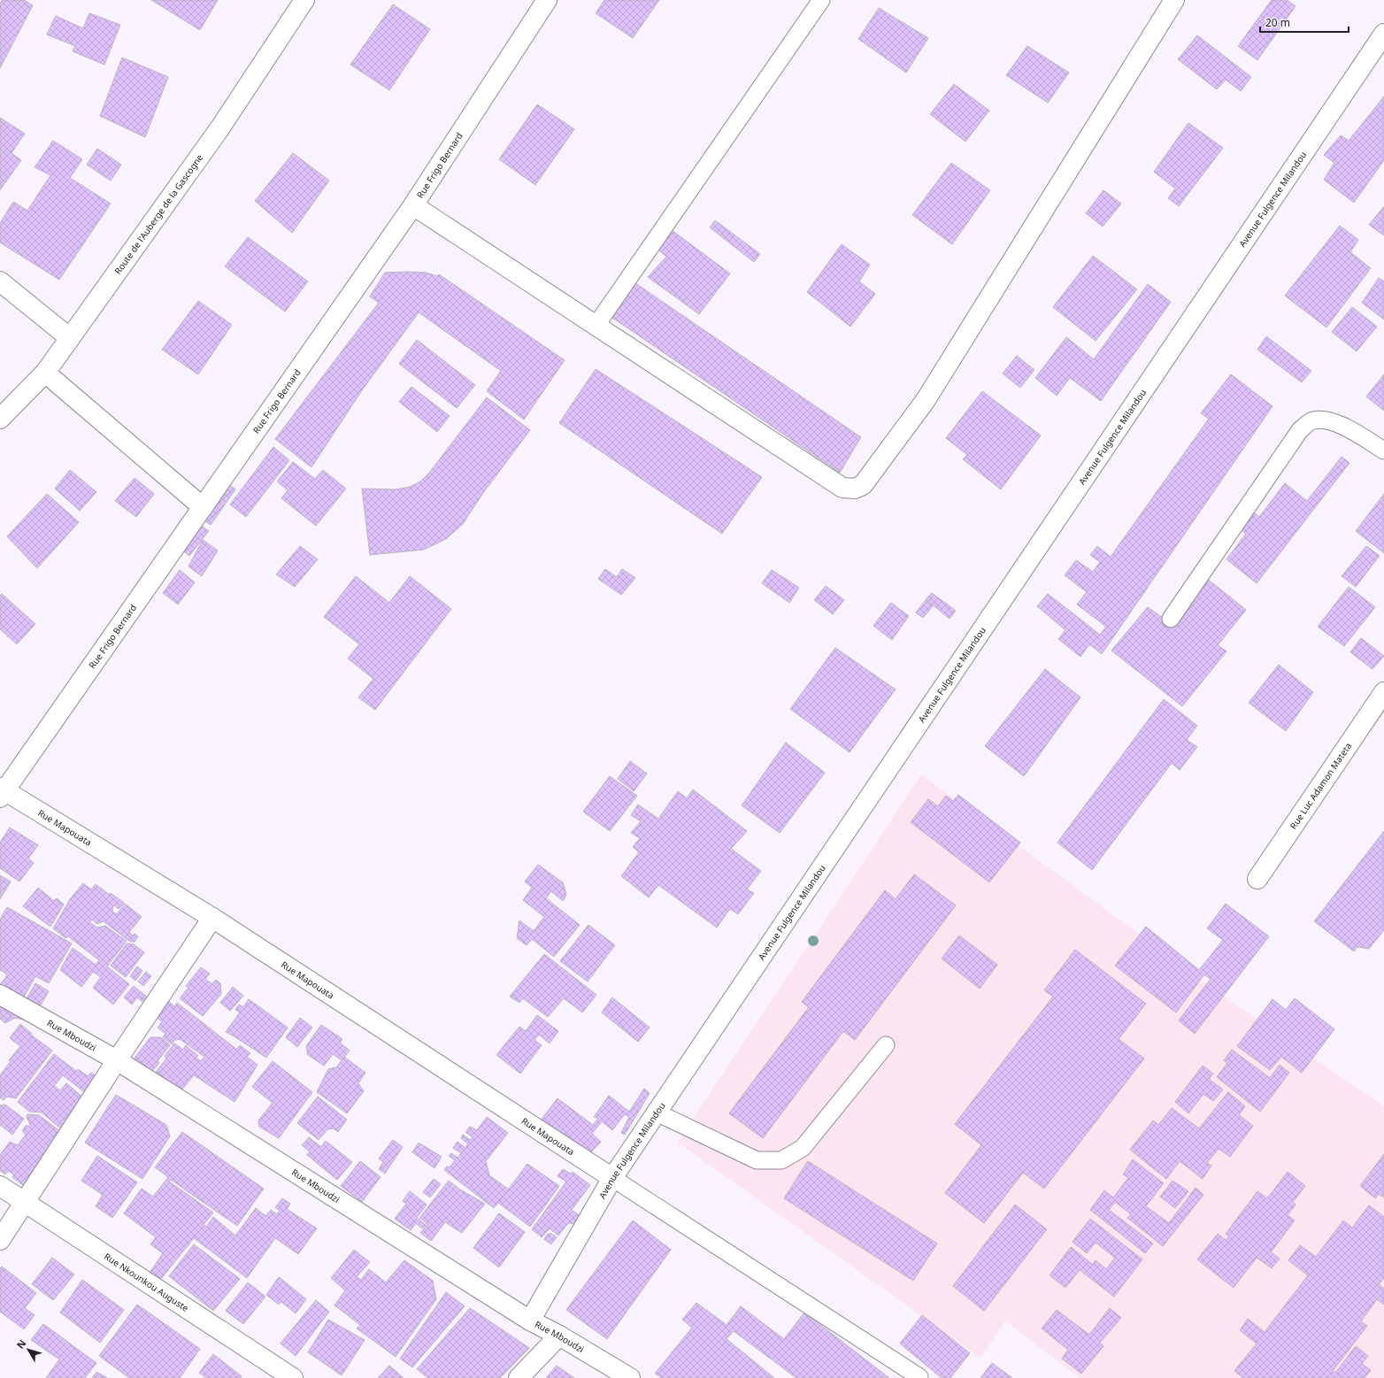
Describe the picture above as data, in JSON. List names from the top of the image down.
{
  "streets": {
    "street": [
      "Rue Frigo Bernard",
      "Avenue Fulgence Milandou",
      "Route de l'Auberge de la Gascogne",
      "Rue Luc Adamon Mateta",
      "Rue Mapouata",
      "Rue Mboudzi",
      "Rue Nkounkou Auguste"
    ]
  },
  "crossings": [
    ["Rue Frigo Bernard", "Rue Mapouata"],
    ["Avenue Fulgence Milandou", "Rue Mapouata"],
    ["Avenue Fulgence Milandou", "Rue Mboudzi"]
  ],
  "scale_bar": "20 m",
  "north": "top left"
}
